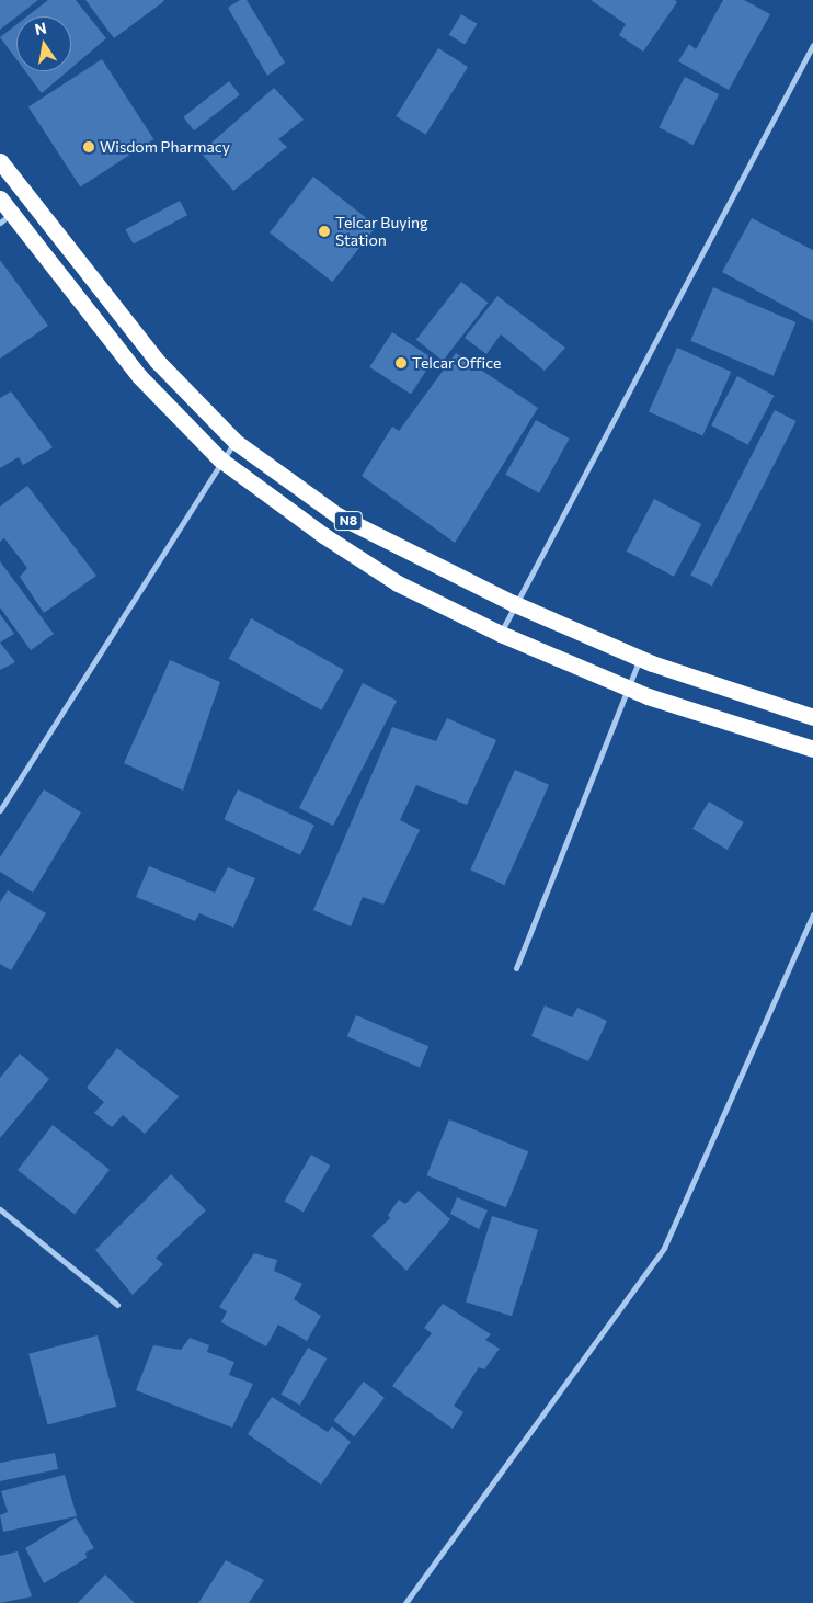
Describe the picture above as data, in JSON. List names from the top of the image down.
{
  "streets": {
    "highway": ["N8"]
  },
  "places": ["Wisdom Pharmacy", "Telcar Buying Station", "Telcar Office"],
  "north": "top"
}
